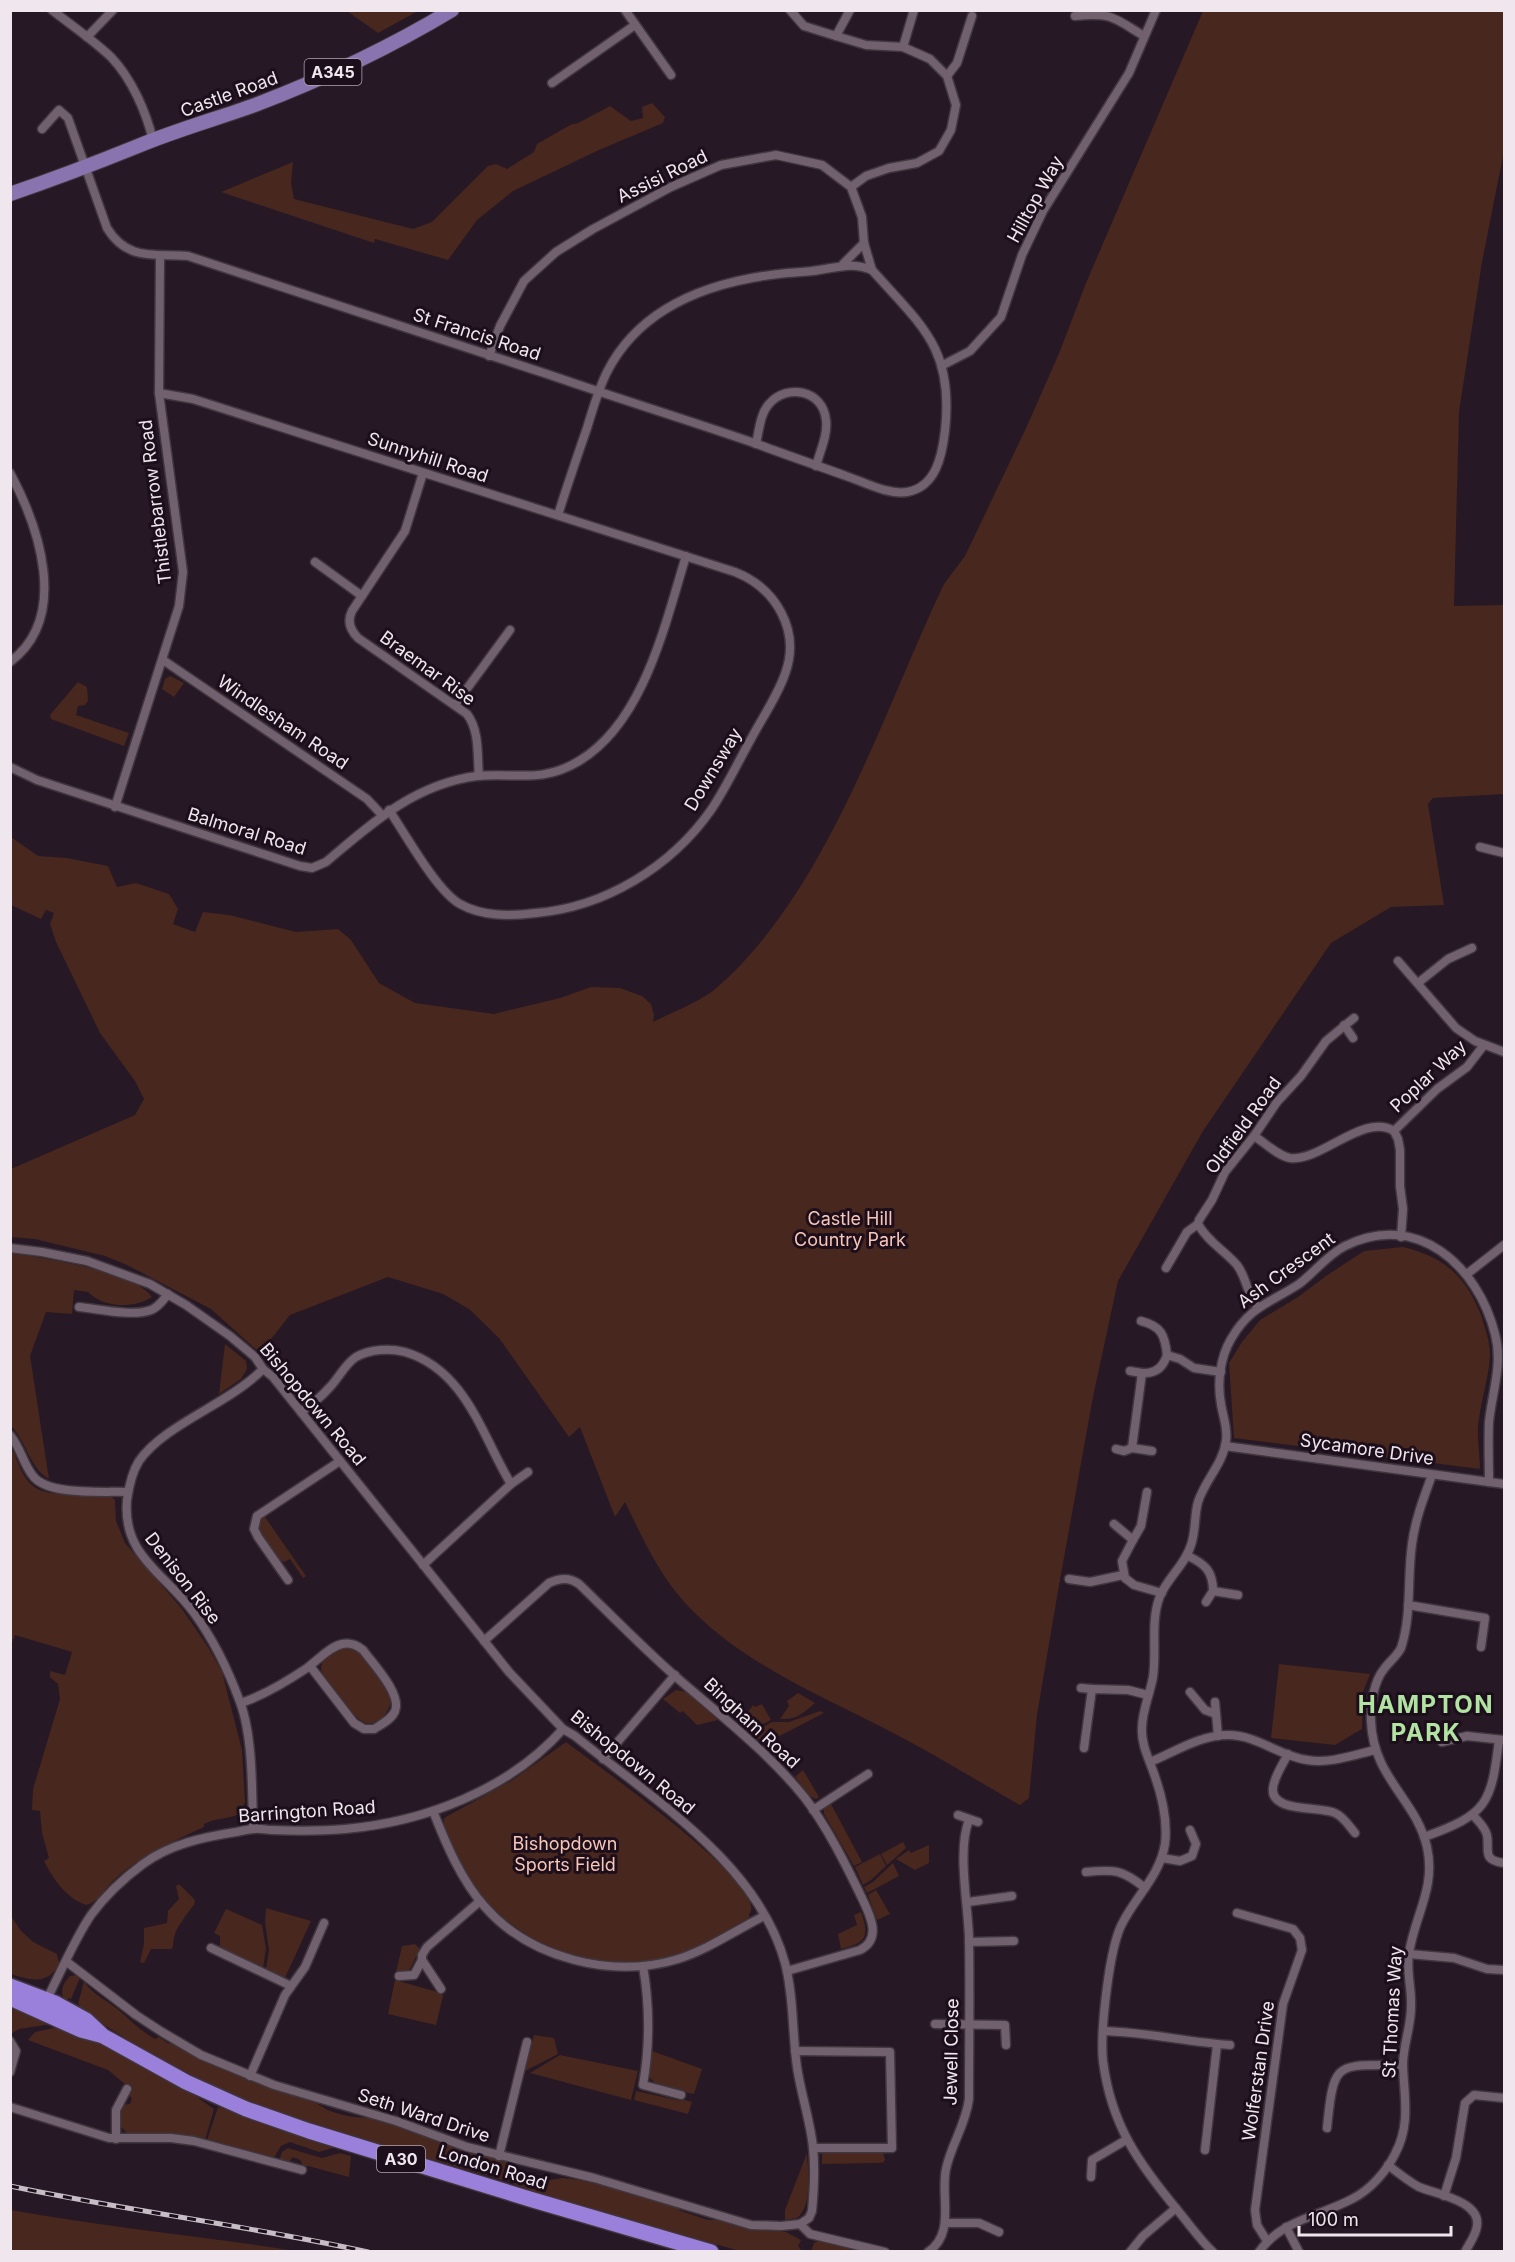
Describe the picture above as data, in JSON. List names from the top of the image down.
{
  "streets": {
    "highway": ["A30", "London Road"],
    "main road": ["A345", "Castle Road"],
    "street": [
      "Assisi Road",
      "Hilltop Way",
      "St Francis Road",
      "Sunnyhill Road",
      "Thistlebarrow Road",
      "Braemar Rise",
      "Windlesham Road",
      "Downsway",
      "Balmoral Road",
      "Poplar Way",
      "Oldfield Road",
      "Ash Crescent",
      "Bishopdown Road",
      "Sycamore Drive",
      "Denison Rise",
      "Bingham Road",
      "Barrington Road",
      "St Thomas Way",
      "Jewell Close",
      "Wolferstan Drive",
      "Seth Ward Drive"
    ]
  },
  "crossings": [
    ["Castle Road", "St Francis Road"],
    ["Assisi Road", "St Francis Road"],
    ["Hilltop Way", "St Francis Road"],
    ["St Francis Road", "Thistlebarrow Road"],
    ["Sunnyhill Road", "Thistlebarrow Road"],
    ["Sunnyhill Road", "Braemar Rise"],
    ["Sunnyhill Road", "Downsway"],
    ["Sunnyhill Road", "Balmoral Road"],
    ["Thistlebarrow Road", "Windlesham Road"],
    ["Thistlebarrow Road", "Balmoral Road"],
    ["Braemar Rise", "Balmoral Road"],
    ["Windlesham Road", "Downsway"],
    ["Windlesham Road", "Balmoral Road"],
    ["Downsway", "Balmoral Road"],
    ["Poplar Way", "Ash Crescent"],
    ["Ash Crescent", "Sycamore Drive"],
    ["Bishopdown Road", "Denison Rise"],
    ["Bishopdown Road", "Bingham Road"],
    ["Bishopdown Road", "Barrington Road"],
    ["Bishopdown Road", "Seth Ward Drive"],
    ["Sycamore Drive", "St Thomas Way"],
    ["Denison Rise", "Barrington Road"],
    ["Barrington Road", "Seth Ward Drive"],
    ["Barrington Road", "London Road"],
    ["St Thomas Way", "Wolferstan Drive"]
  ],
  "districts": ["HAMPTON PARK"],
  "parks": ["Castle Hill Country Park", "Bishopdown Sports Field"],
  "scale_bar": "100 m"
}
